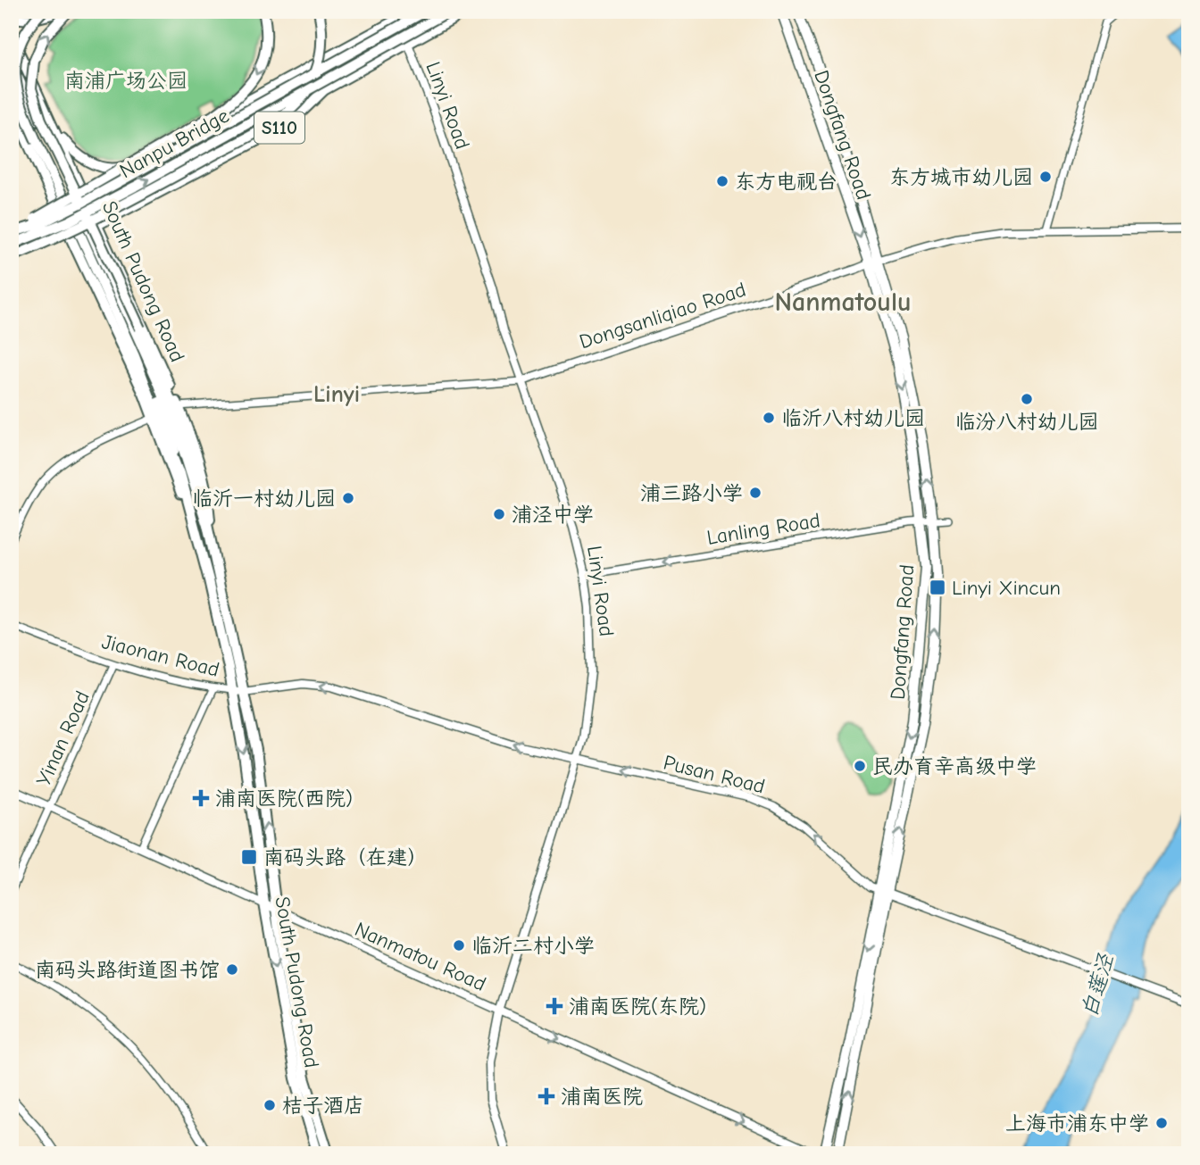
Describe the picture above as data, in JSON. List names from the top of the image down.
{
  "streets": {
    "main road": [
      "S110",
      "Dongfang Road",
      "Nanpu Bridge",
      "South Pudong Road"
    ],
    "street": [
      "Linyi Road",
      "Dongsanliqiao Road",
      "Lanling Road",
      "Jiaonan Road",
      "Yinan Road",
      "Pusan Road",
      "Nanmatou Road"
    ]
  },
  "crossings": [
    ["Linyi Road", "S110"],
    ["Linyi Road", "Dongsanliqiao Road"],
    ["Linyi Road", "Lanling Road"],
    ["Linyi Road", "Pusan Road"],
    ["Linyi Road", "Nanmatou Road"],
    ["S110", "South Pudong Road"],
    ["Dongfang Road", "Dongsanliqiao Road"],
    ["Dongfang Road", "Lanling Road"],
    ["Dongfang Road", "Pusan Road"],
    ["South Pudong Road", "Dongsanliqiao Road"],
    ["South Pudong Road", "Jiaonan Road"],
    ["South Pudong Road", "Pusan Road"],
    ["South Pudong Road", "Nanmatou Road"],
    ["Jiaonan Road", "Yinan Road"],
    ["Jiaonan Road", "Pusan Road"],
    ["Yinan Road", "Nanmatou Road"]
  ],
  "one_way": ["Lanling Road", "Pusan Road", "Nanmatou Road"],
  "districts": ["Nanmatoulu", "Linyi"],
  "water": ["白莲泾"],
  "parks": ["南浦广场公园"],
  "places": {
    "other": [
      "东方城市幼儿园",
      "东方电视台",
      "临汾八村幼儿园",
      "临沂八村幼儿园",
      "浦三路小学",
      "临沂一村幼儿园",
      "浦泾中学",
      "民办育辛高级中学",
      "临沂二村小学",
      "南码头路街道图书馆",
      "桔子酒店",
      "上海市浦东中学"
    ],
    "transit": ["Linyi Xincun", "南码头路（在建）"],
    "health": ["浦南医院(西院)", "浦南医院(东院)", "浦南医院"]
  }
}
